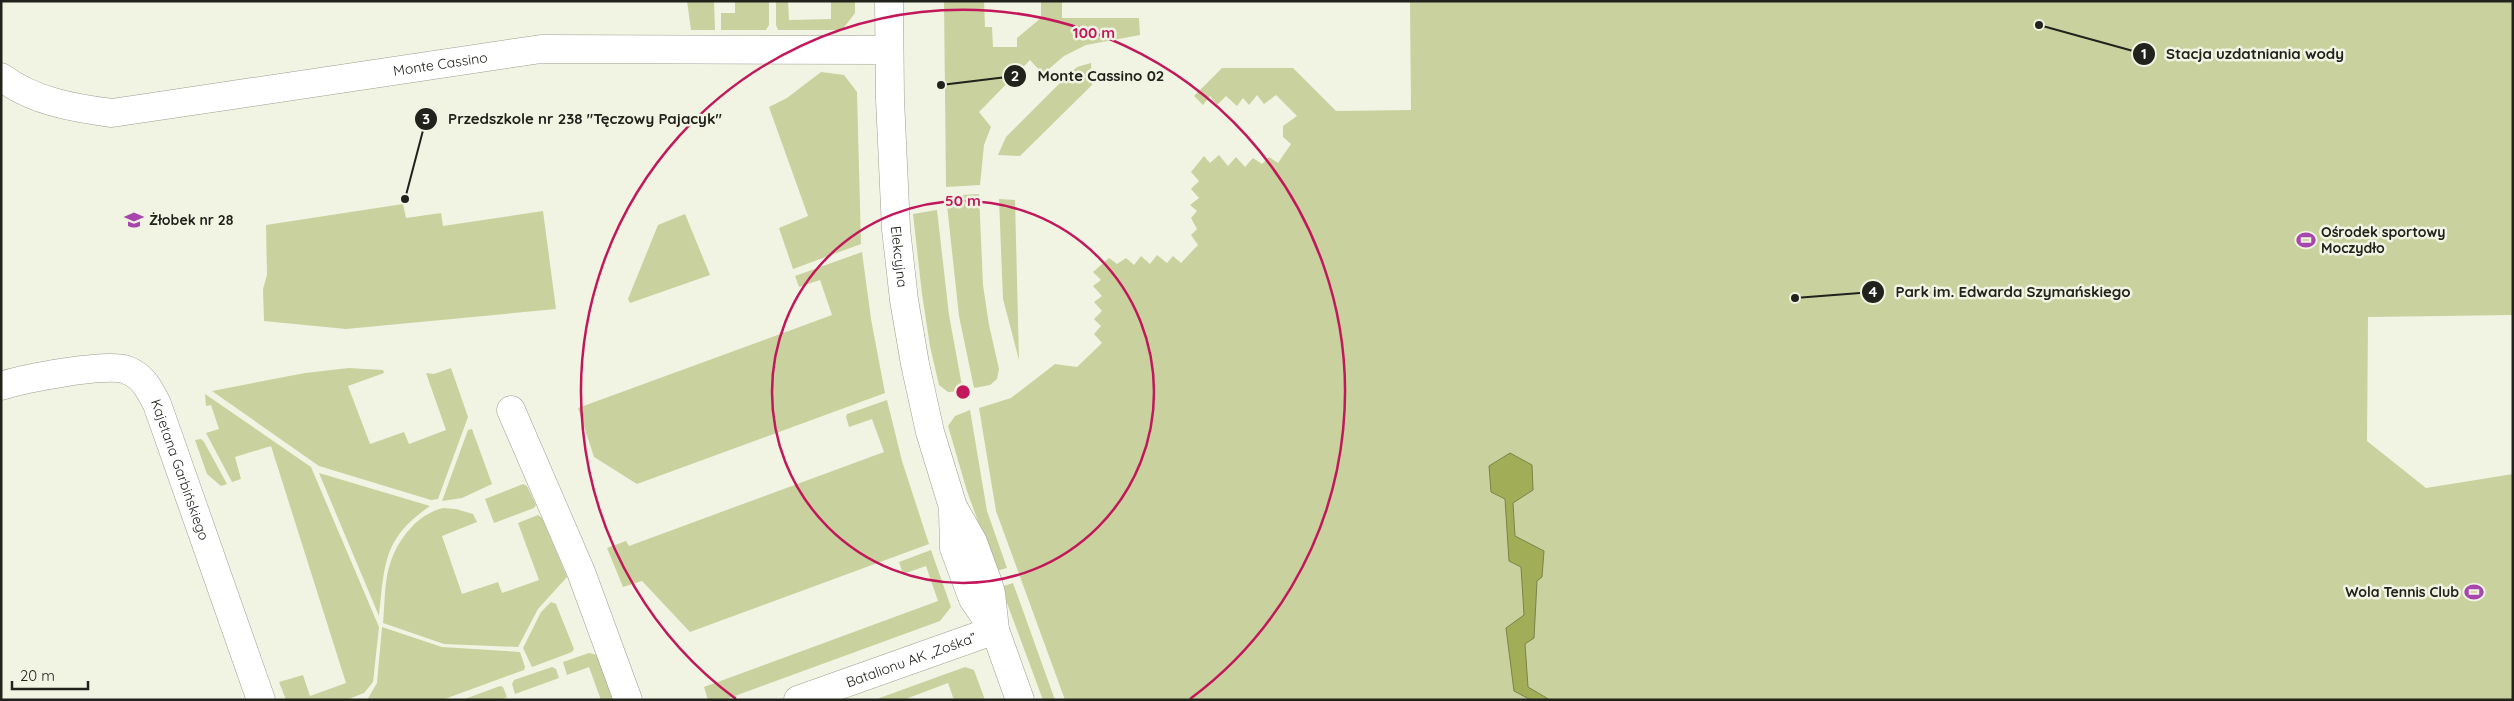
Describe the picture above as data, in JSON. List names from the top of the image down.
{
  "streets": {
    "street": [
      "Monte Cassino",
      "Elekcyjna",
      "Kajetana Garbińskiego",
      "Batalionu AK „Zośka”"
    ]
  },
  "crossings": [
    ["Monte Cassino", "Elekcyjna"],
    ["Elekcyjna", "Batalionu AK „Zośka”"]
  ],
  "places": {
    "other": [
      "Stacja uzdatniania wody",
      "Monte Cassino 02",
      "Przedszkole nr 238 \"Tęczowy Pajacyk\"",
      "Park im. Edwarda Szymańskiego"
    ],
    "school or university": ["Żłobek nr 28"],
    "sports": ["Ośrodek sportowy Moczydło", "Wola Tennis Club"]
  },
  "scale_bar": "20 m",
  "rings": ["100 m", "50 m"]
}
